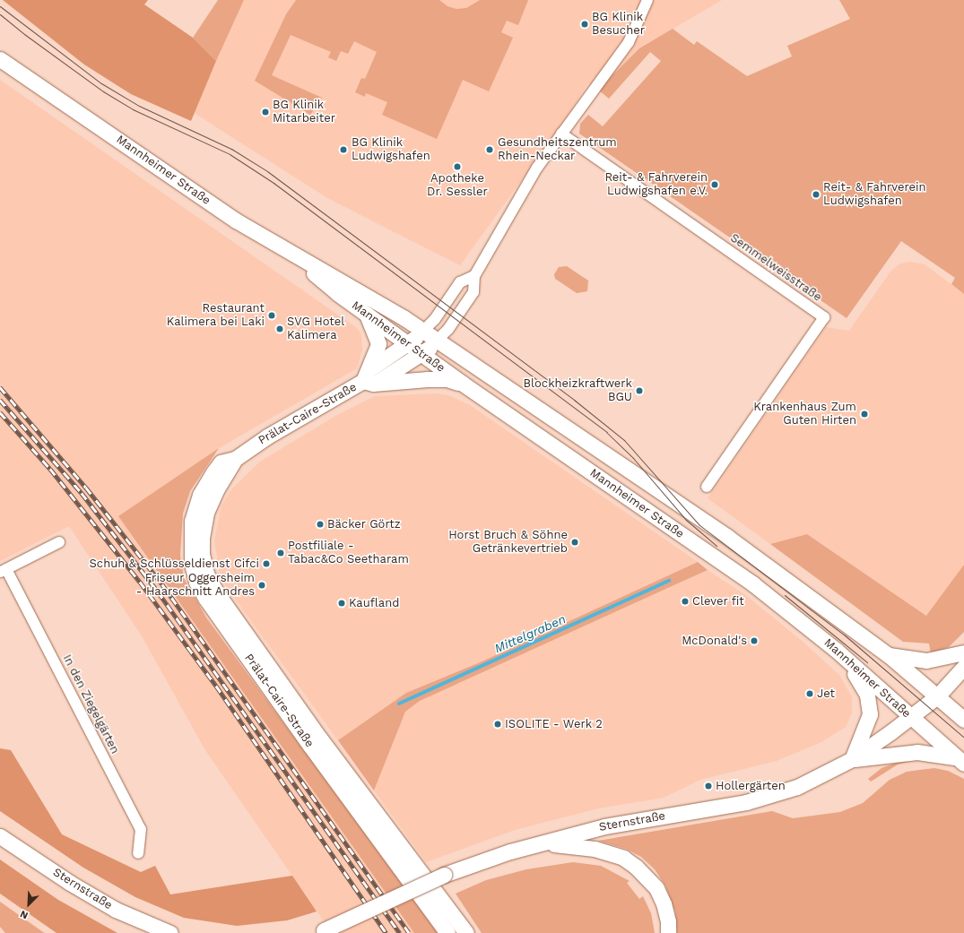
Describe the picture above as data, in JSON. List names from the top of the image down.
{
  "streets": {
    "street": [
      "Mannheimer Straße",
      "Semmelweisstraße",
      "Prälat-Caire-Straße",
      "In den Ziegelgärten",
      "Sternstraße"
    ]
  },
  "crossings": [
    ["Mannheimer Straße", "Prälat-Caire-Straße"],
    ["Mannheimer Straße", "Sternstraße"]
  ],
  "water": ["Mittelgraben"],
  "places": [
    "BG Klinik Besucher",
    "BG Klinik Mitarbeiter",
    "BG Klinik Ludwigshafen",
    "Gesundheitszentrum Rhein-Neckar",
    "Apotheke Dr. Sessler",
    "Reit- & Fahrverein Ludwigshafen e.V.",
    "Reit- & Fahrverein Ludwigshafen",
    "Restaurant Kalimera bei Laki",
    "SVG Hotel Kalimera",
    "Blockheizkraftwerk BGU",
    "Krankenhaus Zum Guten Hirten",
    "Bäcker Görtz",
    "Horst Bruch & Söhne Getränkevertrieb",
    "Postfiliale - Tabac&Co Seetharam",
    "Schuh & Schlüsseldienst Cifci",
    "Friseur Oggersheim - Haarschnitt Andres",
    "Clever fit",
    "Kaufland",
    "McDonald's",
    "Jet",
    "ISOLITE - Werk 2",
    "Hollergärten"
  ],
  "north": "bottom left"
}
